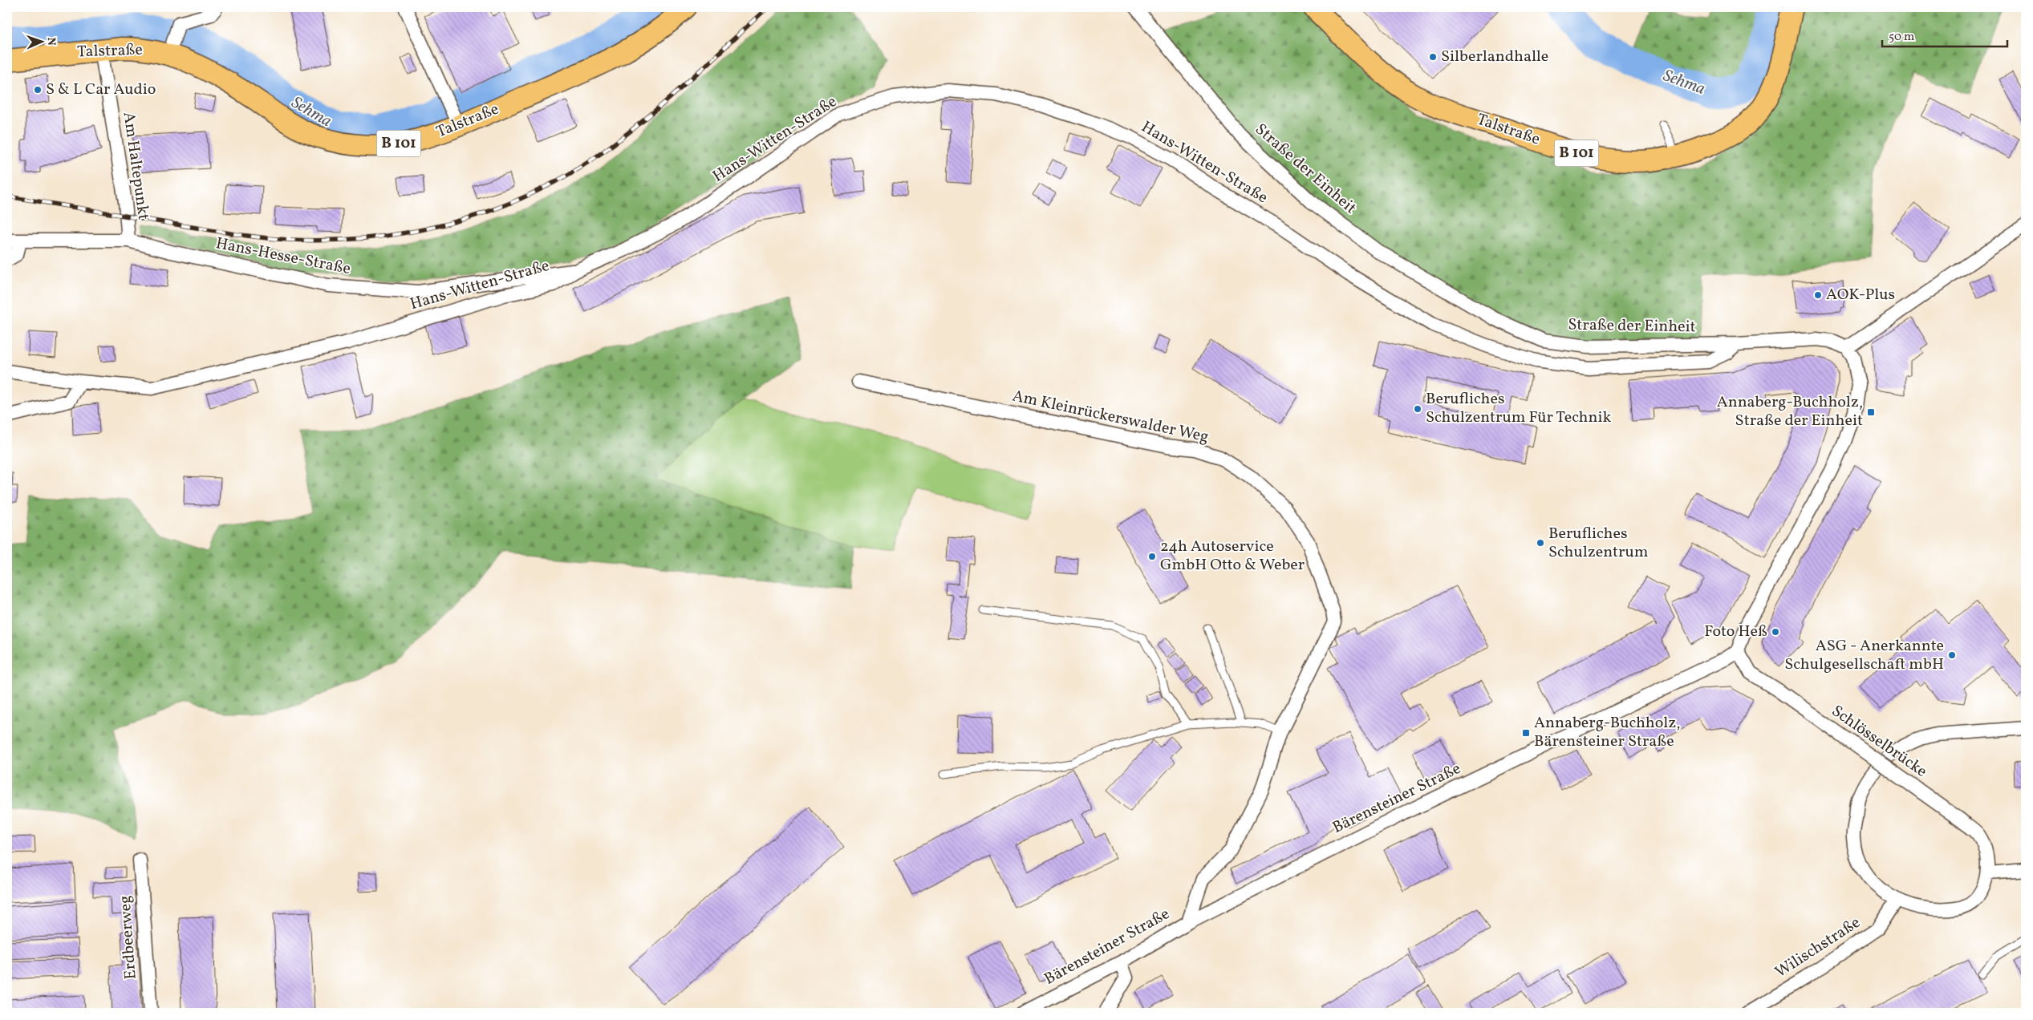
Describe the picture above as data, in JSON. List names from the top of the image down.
{
  "streets": {
    "main road": ["Talstraße", "B 101"],
    "street": [
      "Hans-Witten-Straße",
      "Am Haltepunkt",
      "Straße der Einheit",
      "Hans-Hesse-Straße",
      "Am Kleinrückerswalder Weg",
      "Schlösselbrücke",
      "Bärensteiner Straße",
      "Erdbeerweg",
      "Wilischstraße"
    ]
  },
  "crossings": [
    ["Talstraße", "Am Haltepunkt"],
    ["Hans-Witten-Straße", "Straße der Einheit"],
    ["Hans-Witten-Straße", "Hans-Hesse-Straße"],
    ["Am Haltepunkt", "Hans-Hesse-Straße"],
    ["Am Kleinrückerswalder Weg", "Bärensteiner Straße"],
    ["Schlösselbrücke", "Bärensteiner Straße"]
  ],
  "water": ["Sehma"],
  "places": {
    "other": [
      "Silberlandhalle",
      "S & L Car Audio",
      "AOK-Plus",
      "Berufliches Schulzentrum Für Technik",
      "Berufliches Schulzentrum",
      "24h Autoservice GmbH Otto & Weber",
      "Foto Heß",
      "ASG - Anerkannte Schulgesellschaft mbH"
    ],
    "transit": ["Annaberg-Buchholz, Straße der Einheit", "Annaberg-Buchholz, Bärensteiner Straße"]
  },
  "scale_bar": "50 m",
  "north": "right"
}
